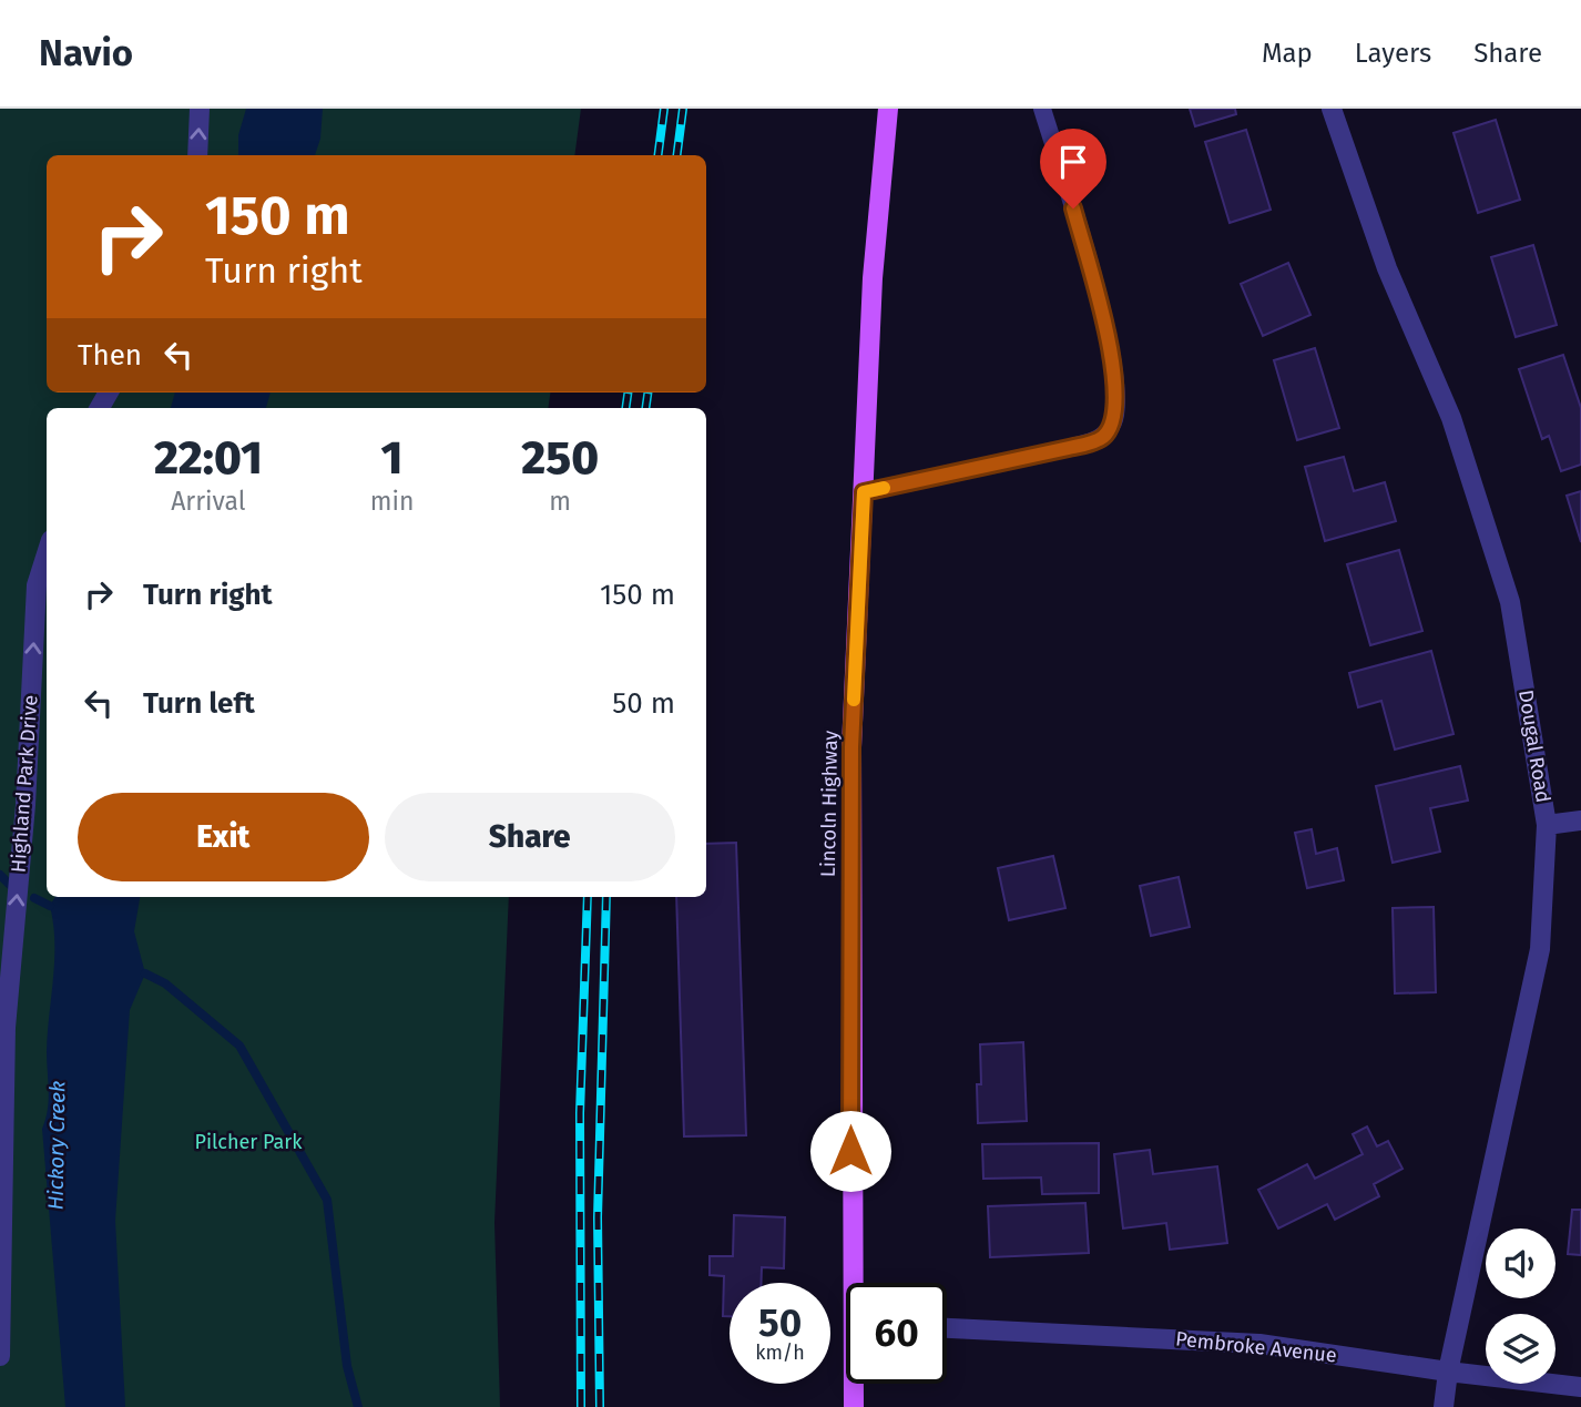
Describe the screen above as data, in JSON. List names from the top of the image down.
{
  "streets": {
    "main road": ["Lincoln Highway"],
    "street": ["Dougal Road", "Highland Park Drive", "Pembroke Avenue"]
  },
  "crossings": [
    ["Dougal Road", "Pembroke Avenue"]
  ],
  "one_way": ["Highland Park Drive"],
  "water": ["Hickory Creek"],
  "parks": ["Pilcher Park"],
  "page": {
    "header": "Navio",
    "nav": ["Map", "Layers", "Share"],
    "turn": ["150 m", "Turn right"],
    "then": "Then",
    "eta": [
      "22:01",
      "Arrival",
      "1",
      "min",
      "250",
      "m"
    ],
    "list": [
      {
        "name": "Turn right",
        "value": "150 m"
      },
      {
        "name": "Turn left",
        "value": "50 m"
      }
    ],
    "buttons": ["Exit", "Share"],
    "speed": "50 km/h",
    "limit": "60"
  }
}
